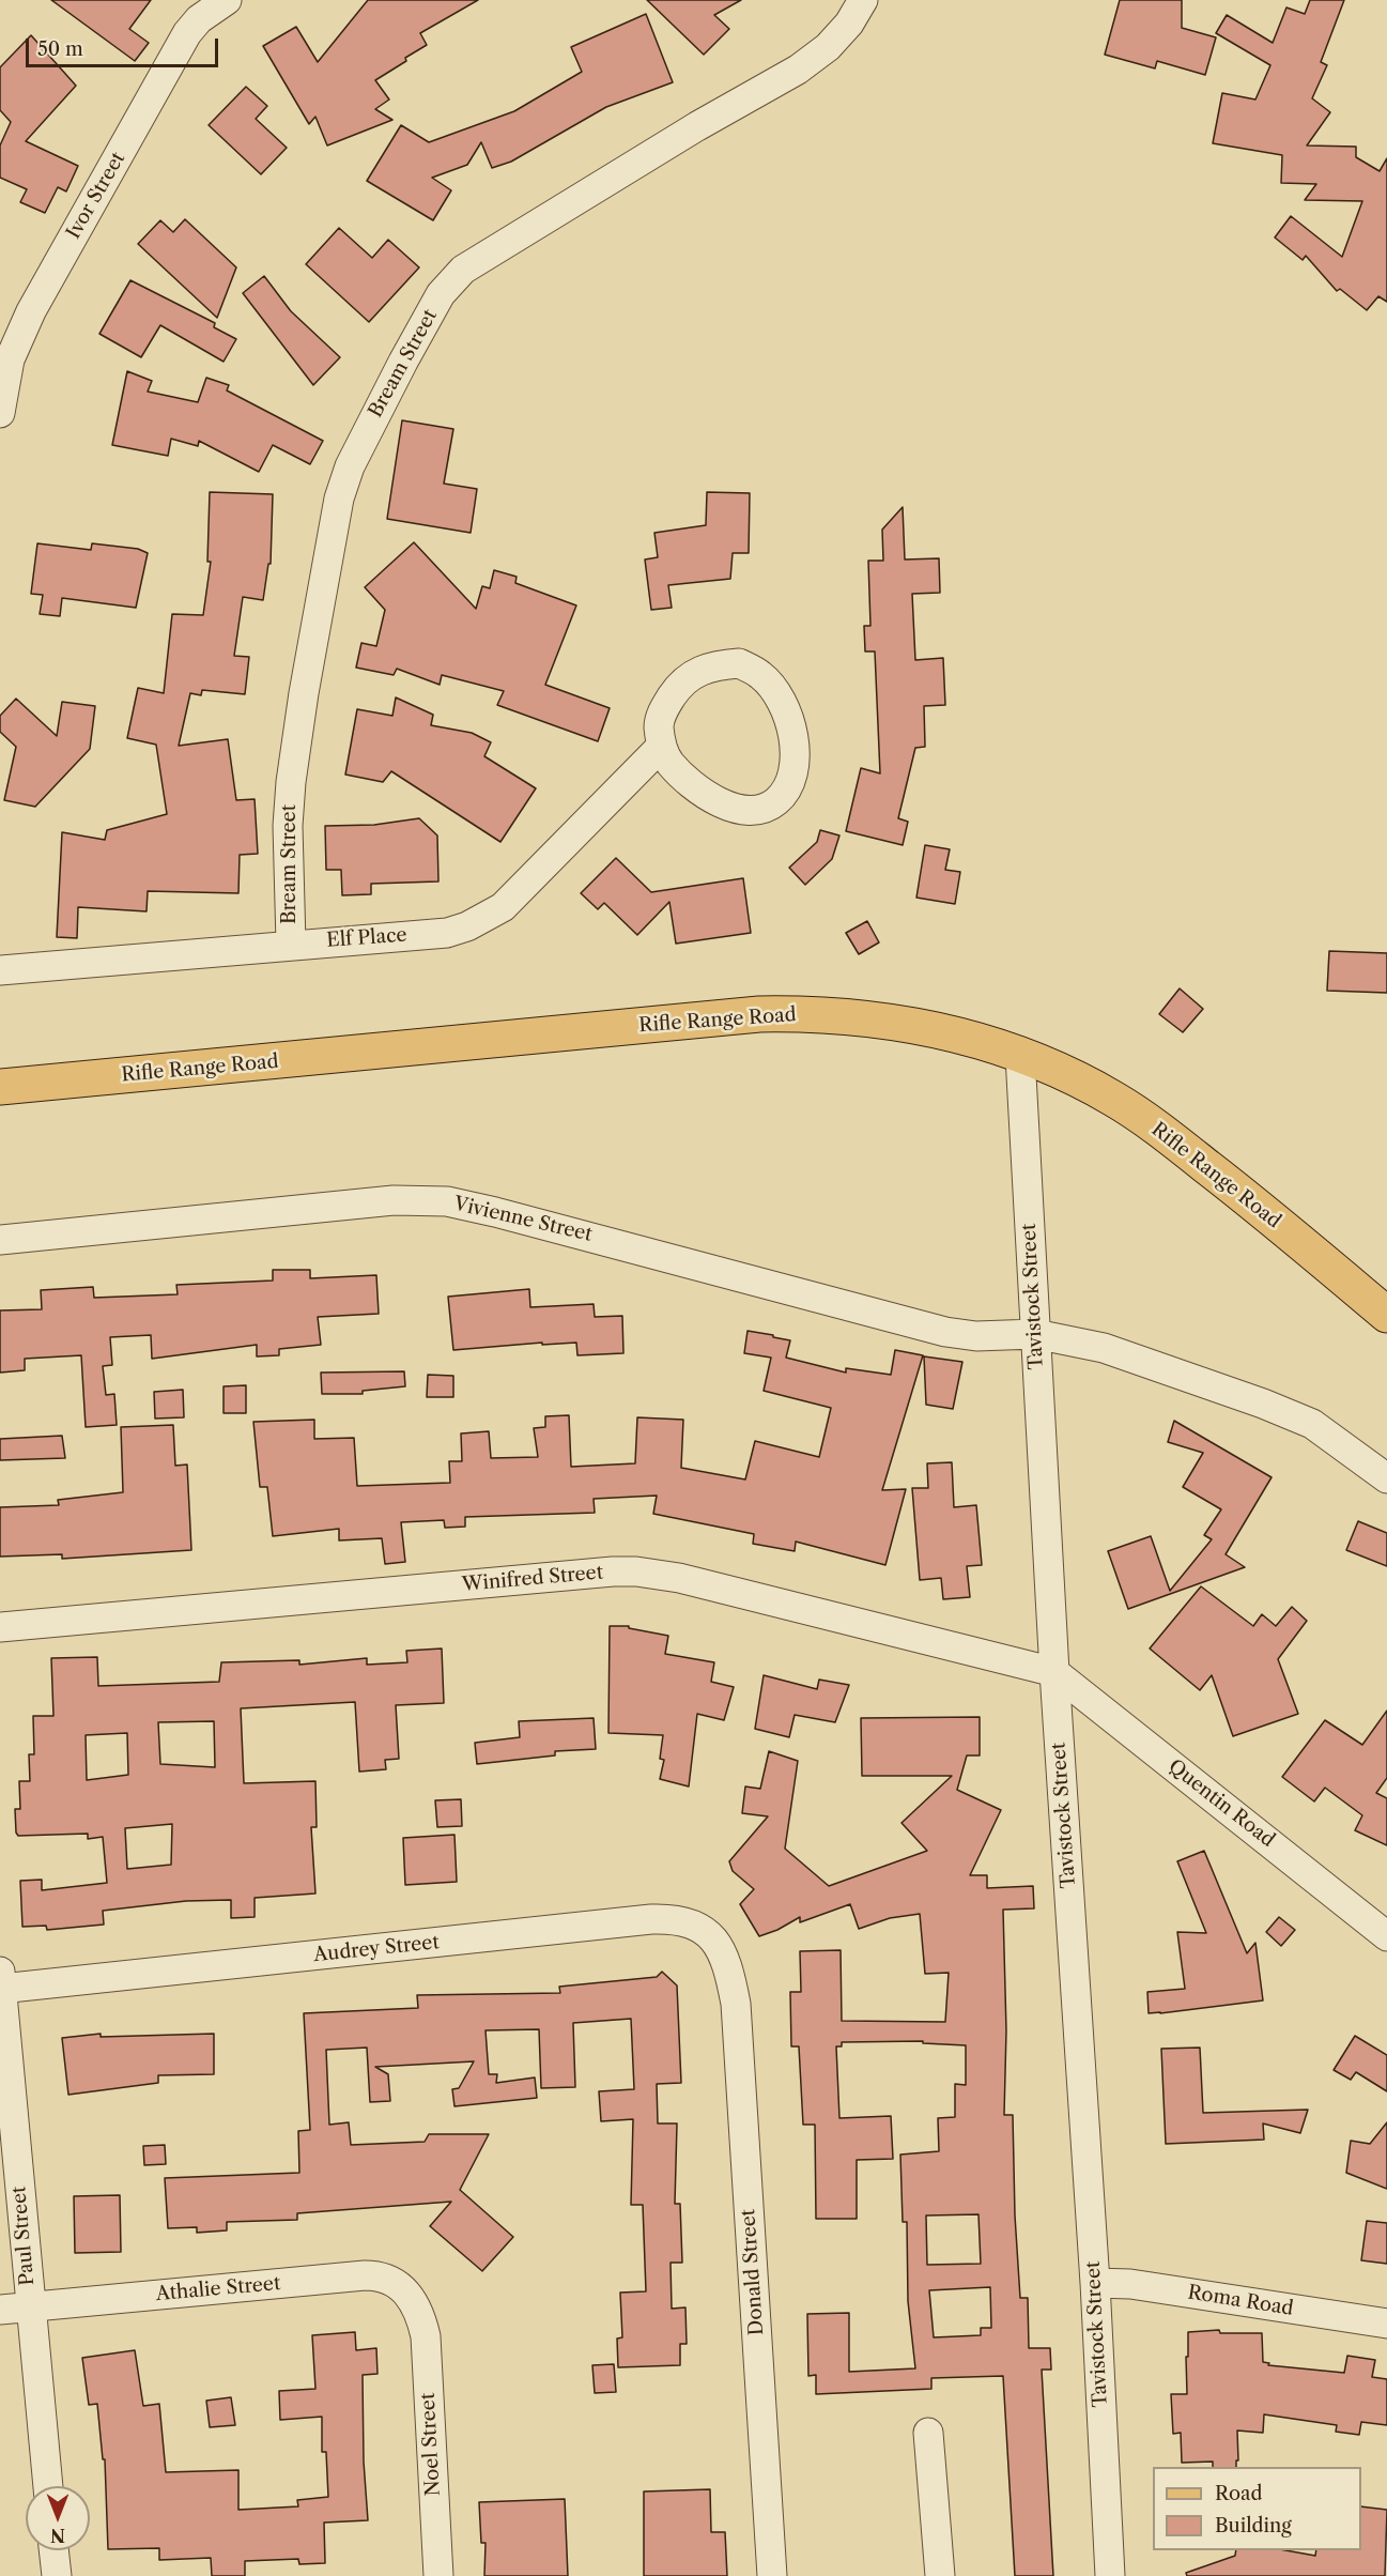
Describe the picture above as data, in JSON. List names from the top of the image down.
{
  "streets": {
    "main road": ["Rifle Range Road"],
    "street": [
      "Ivor Street",
      "Bream Street",
      "Elf Place",
      "Vivienne Street",
      "Tavistock Street",
      "Winifred Street",
      "Quentin Road",
      "Audrey Street",
      "Paul Street",
      "Donald Street",
      "Athalie Street",
      "Roma Road",
      "Noel Street"
    ]
  },
  "crossings": [
    ["Bream Street", "Elf Place"],
    ["Rifle Range Road", "Tavistock Street"],
    ["Vivienne Street", "Tavistock Street"],
    ["Tavistock Street", "Winifred Street"],
    ["Tavistock Street", "Quentin Road"],
    ["Tavistock Street", "Roma Road"],
    ["Winifred Street", "Quentin Road"],
    ["Audrey Street", "Paul Street"],
    ["Audrey Street", "Donald Street"],
    ["Paul Street", "Athalie Street"],
    ["Athalie Street", "Noel Street"]
  ],
  "legend": ["Road", "Building"],
  "scale_bar": "50 m",
  "north": "bottom"
}
